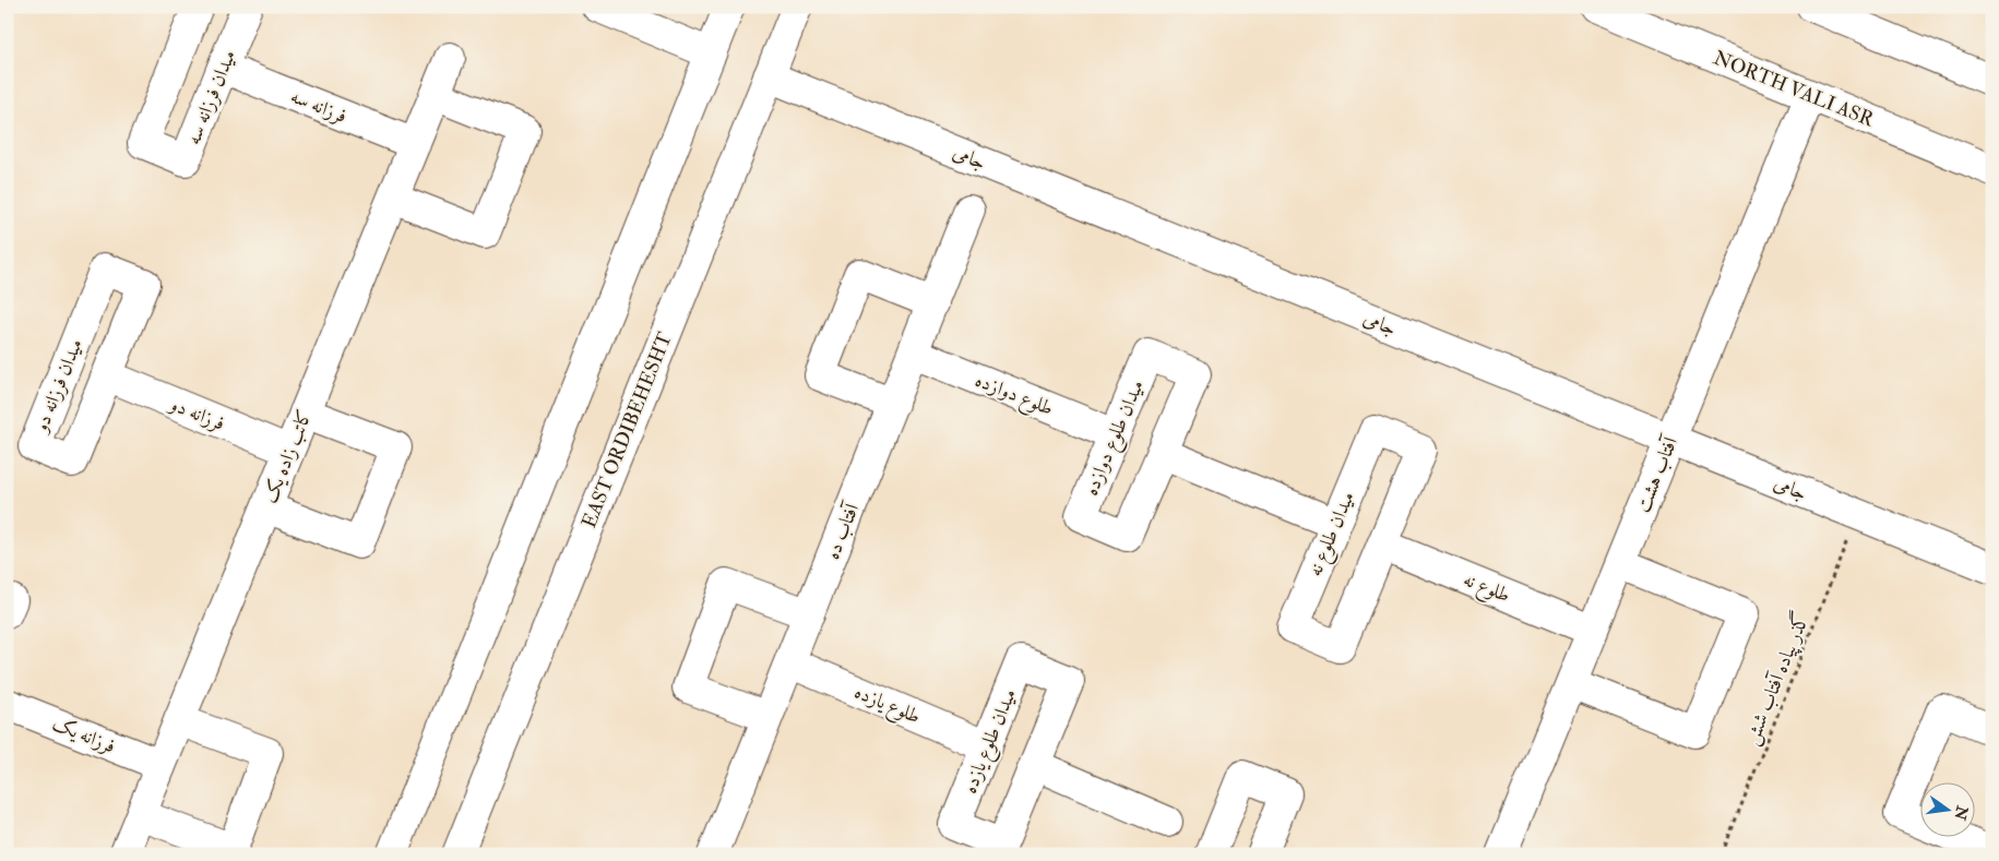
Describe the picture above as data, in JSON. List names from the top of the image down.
{
  "streets": {
    "street": [
      "NORTH VALI ASR",
      "میدان فرزانه سه",
      "فرزانه سه",
      "جامی",
      "میدان فرزانه دو",
      "طلوع دوازده",
      "فرزانه دو",
      "EAST ORDIBEHESHT",
      "میدان طلوع دوازده",
      "کاتب زاده یک",
      "آفتاب هشت",
      "آفتاب ده",
      "میدان طلوع نه",
      "طلوع نه",
      "طلوع یازده",
      "فرزانه یک",
      "میدان طلوع یازده"
    ],
    "path": ["گذر پیاده آفتاب شش"]
  },
  "crossings": [
    ["NORTH VALI ASR", "آفتاب هشت"],
    ["میدان فرزانه سه", "فرزانه سه"],
    ["فرزانه سه", "کاتب زاده یک"],
    ["جامی", "EAST ORDIBEHESHT"],
    ["جامی", "آفتاب هشت"],
    ["جامی", "گذر پیاده آفتاب شش"],
    ["میدان فرزانه دو", "فرزانه دو"],
    ["طلوع دوازده", "میدان طلوع دوازده"],
    ["طلوع دوازده", "آفتاب ده"],
    ["فرزانه دو", "کاتب زاده یک"],
    ["کاتب زاده یک", "فرزانه یک"],
    ["آفتاب هشت", "طلوع نه"],
    ["آفتاب ده", "طلوع یازده"],
    ["میدان طلوع نه", "طلوع نه"],
    ["طلوع یازده", "میدان طلوع یازده"]
  ],
  "north": "right"
}
